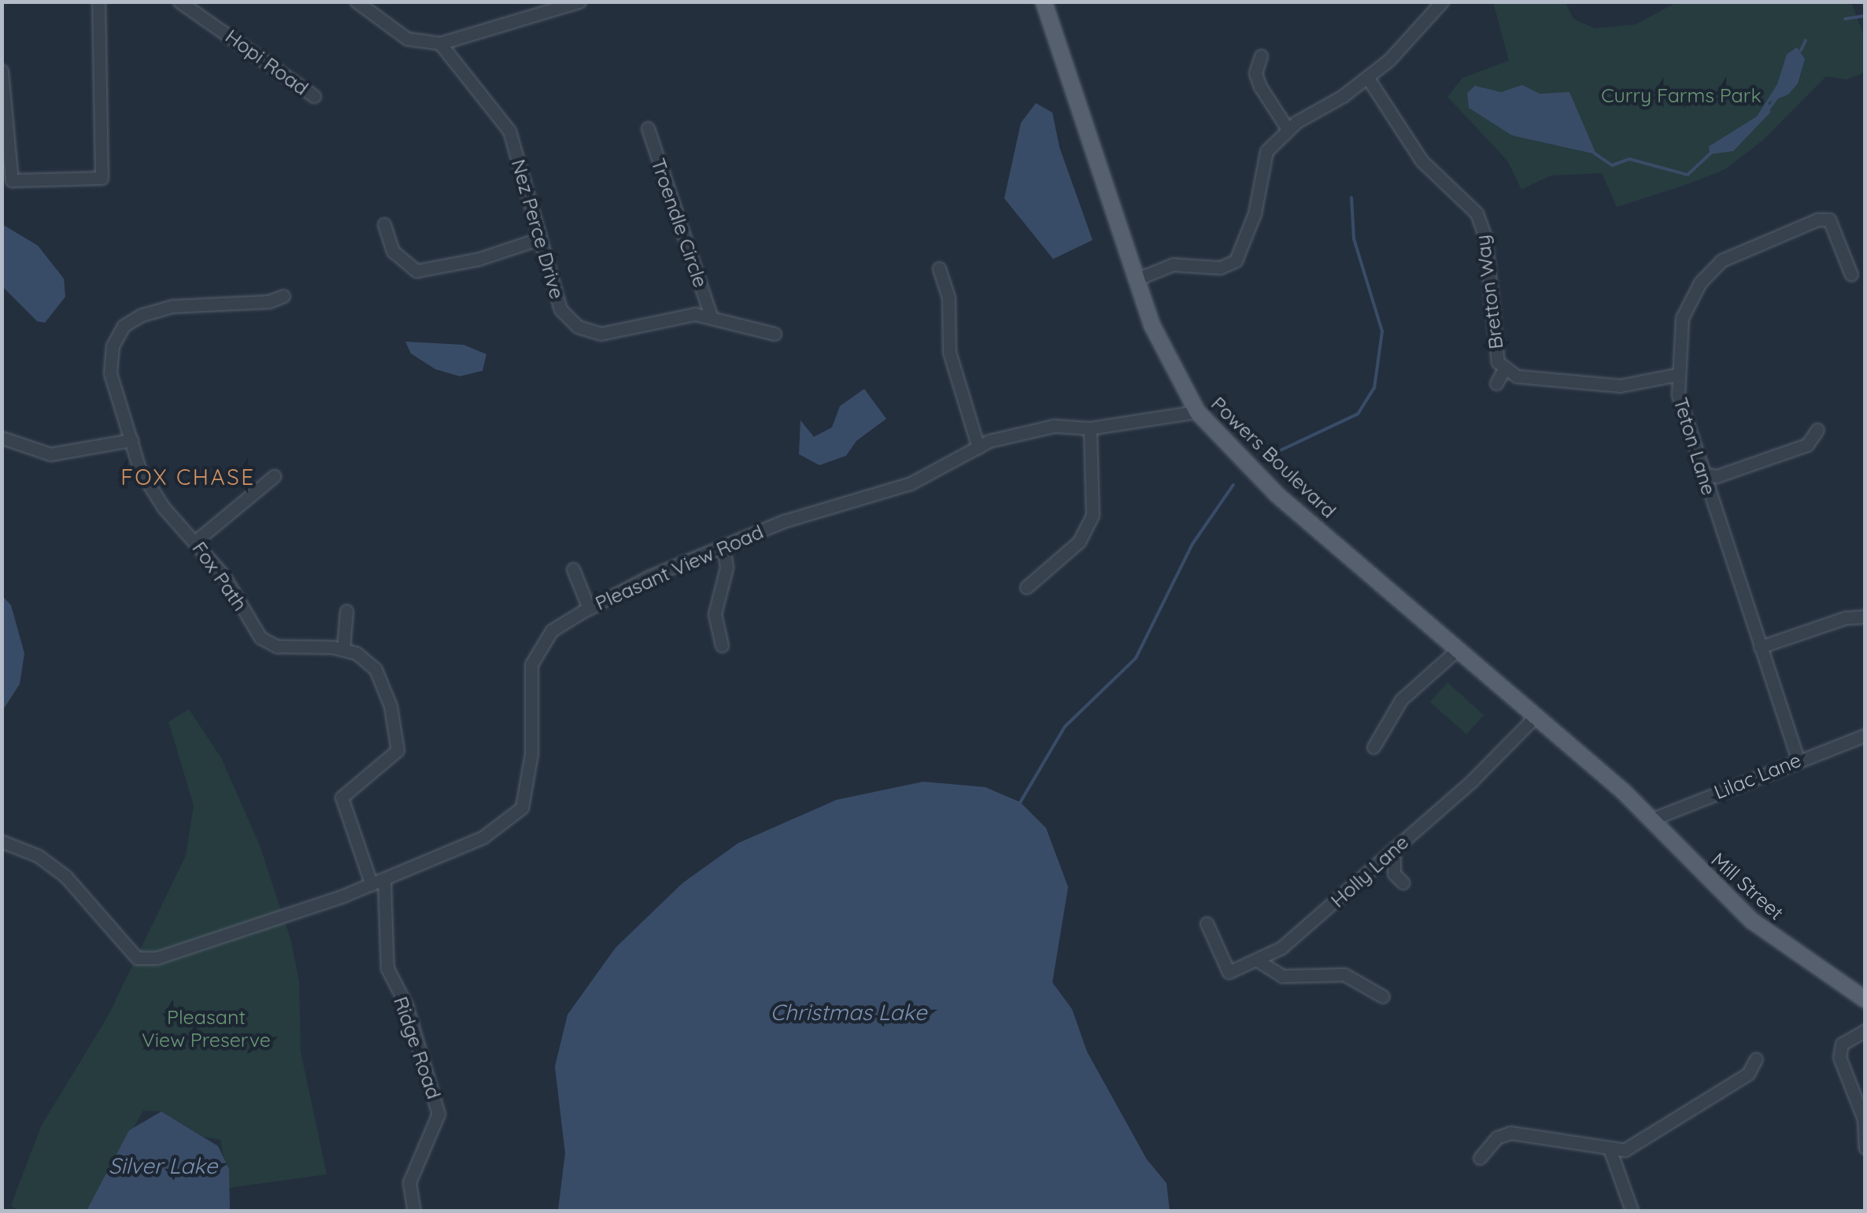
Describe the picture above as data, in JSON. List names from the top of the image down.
{
  "streets": {
    "main road": ["Powers Boulevard", "Mill Street"],
    "street": [
      "Hopi Road",
      "Troendle Circle",
      "Nez Perce Drive",
      "Bretton Way",
      "Teton Lane",
      "Pleasant View Road",
      "Fox Path",
      "Lilac Lane",
      "Holly Lane",
      "Ridge Road"
    ]
  },
  "crossings": [
    ["Troendle Circle", "Nez Perce Drive"],
    ["Bretton Way", "Teton Lane"],
    ["Teton Lane", "Lilac Lane"],
    ["Powers Boulevard", "Pleasant View Road"],
    ["Powers Boulevard", "Lilac Lane"],
    ["Powers Boulevard", "Holly Lane"],
    ["Powers Boulevard", "Mill Street"],
    ["Pleasant View Road", "Fox Path"],
    ["Pleasant View Road", "Ridge Road"],
    ["Fox Path", "Ridge Road"],
    ["Lilac Lane", "Mill Street"]
  ],
  "districts": ["FOX CHASE"],
  "water": ["Christmas Lake", "Silver Lake"],
  "parks": ["Curry Farms Park", "Pleasant View Preserve"]
}
